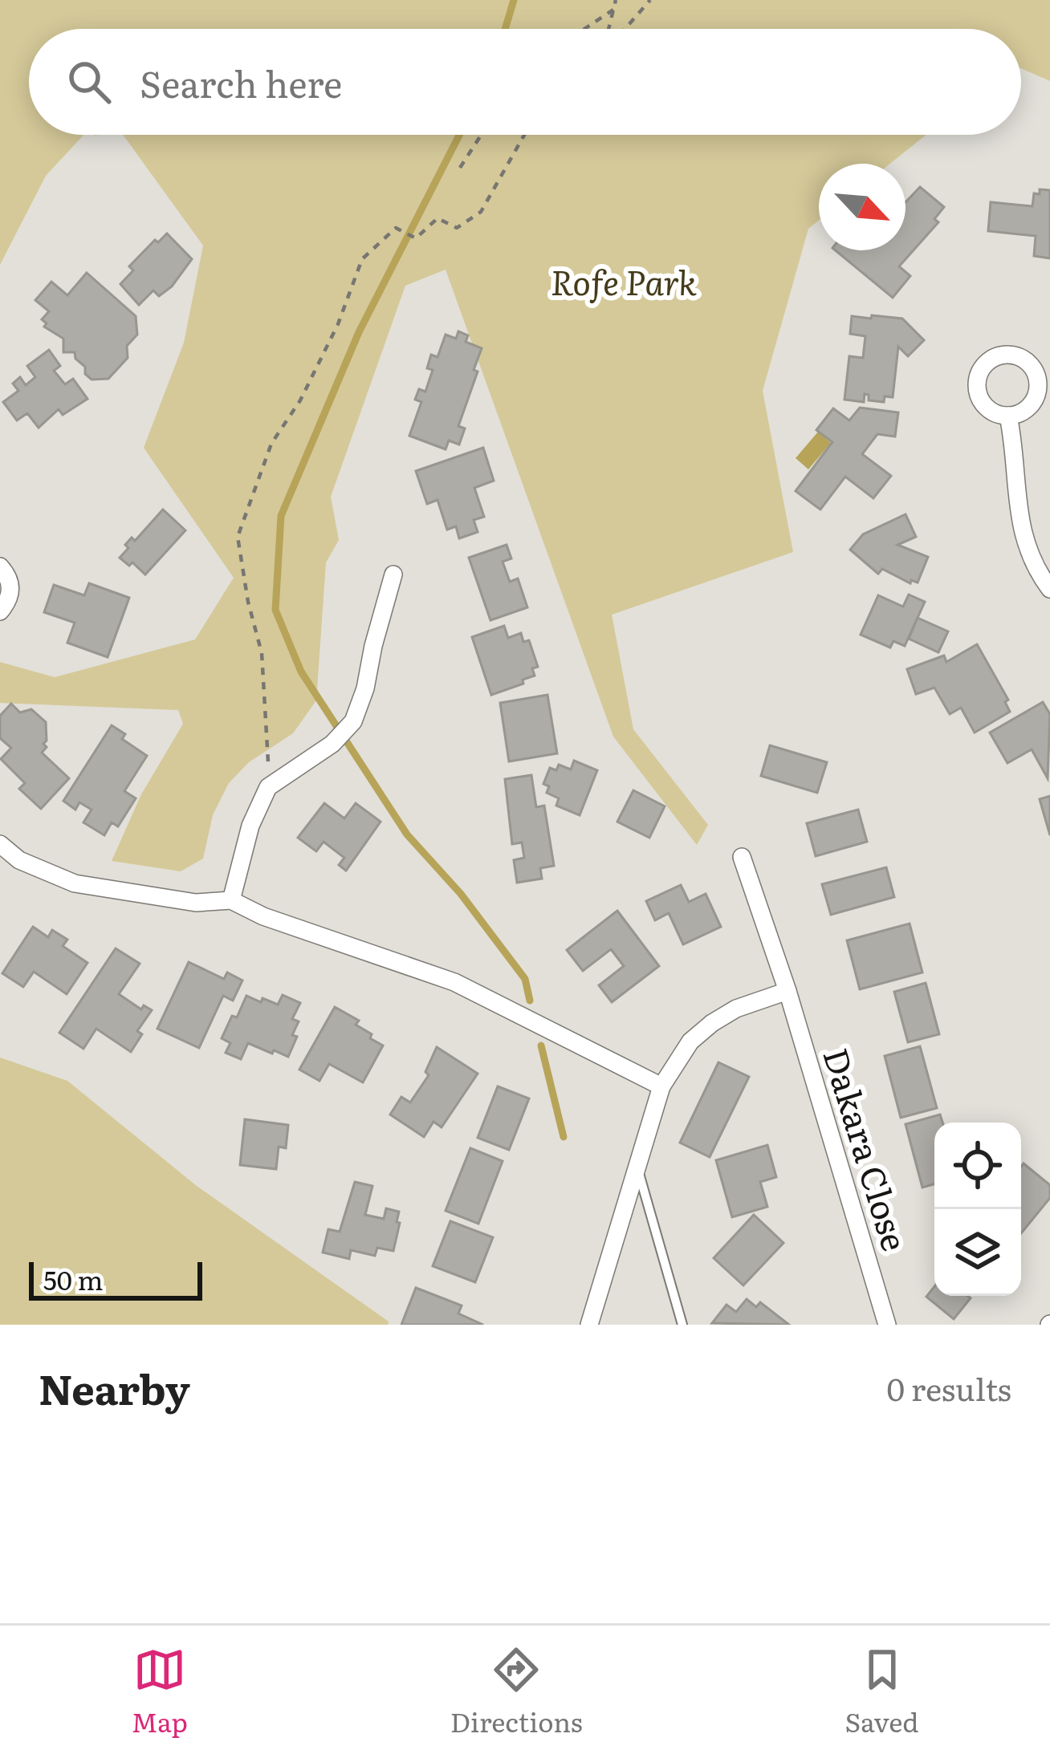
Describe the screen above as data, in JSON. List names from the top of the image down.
{
  "streets": {
    "street": ["Dakara Close"]
  },
  "parks": ["Rofe Park"],
  "scale_bar": "50 m",
  "north": "bottom right",
  "page": {
    "search": "Search here",
    "scale": "50 m",
    "heading": ["Nearby", "0 results"],
    "nav": ["Map", "Directions", "Saved"]
  }
}
